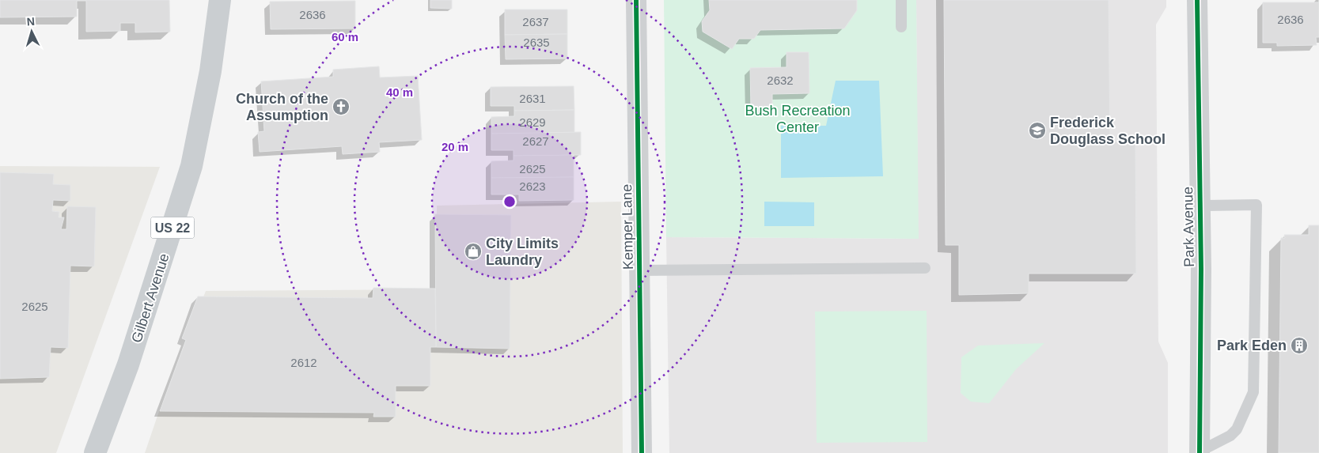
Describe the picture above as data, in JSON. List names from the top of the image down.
{
  "streets": {
    "main road": ["US 22", "Gilbert Avenue"],
    "street": ["Kemper Lane", "Park Avenue"]
  },
  "parks": ["Bush Recreation Center"],
  "places": {
    "church": ["Church of the Assumption"],
    "school or university": ["Frederick Douglass School"],
    "shop": ["City Limits Laundry"],
    "building": ["Park Eden"]
  },
  "house_numbers": [
    "2636",
    "2636",
    "2637",
    "2635",
    "2632",
    "2631",
    "2629",
    "2627",
    "2625",
    "2623",
    "2625",
    "2612"
  ],
  "north": "top",
  "rings": ["60 m", "40 m", "20 m"]
}
